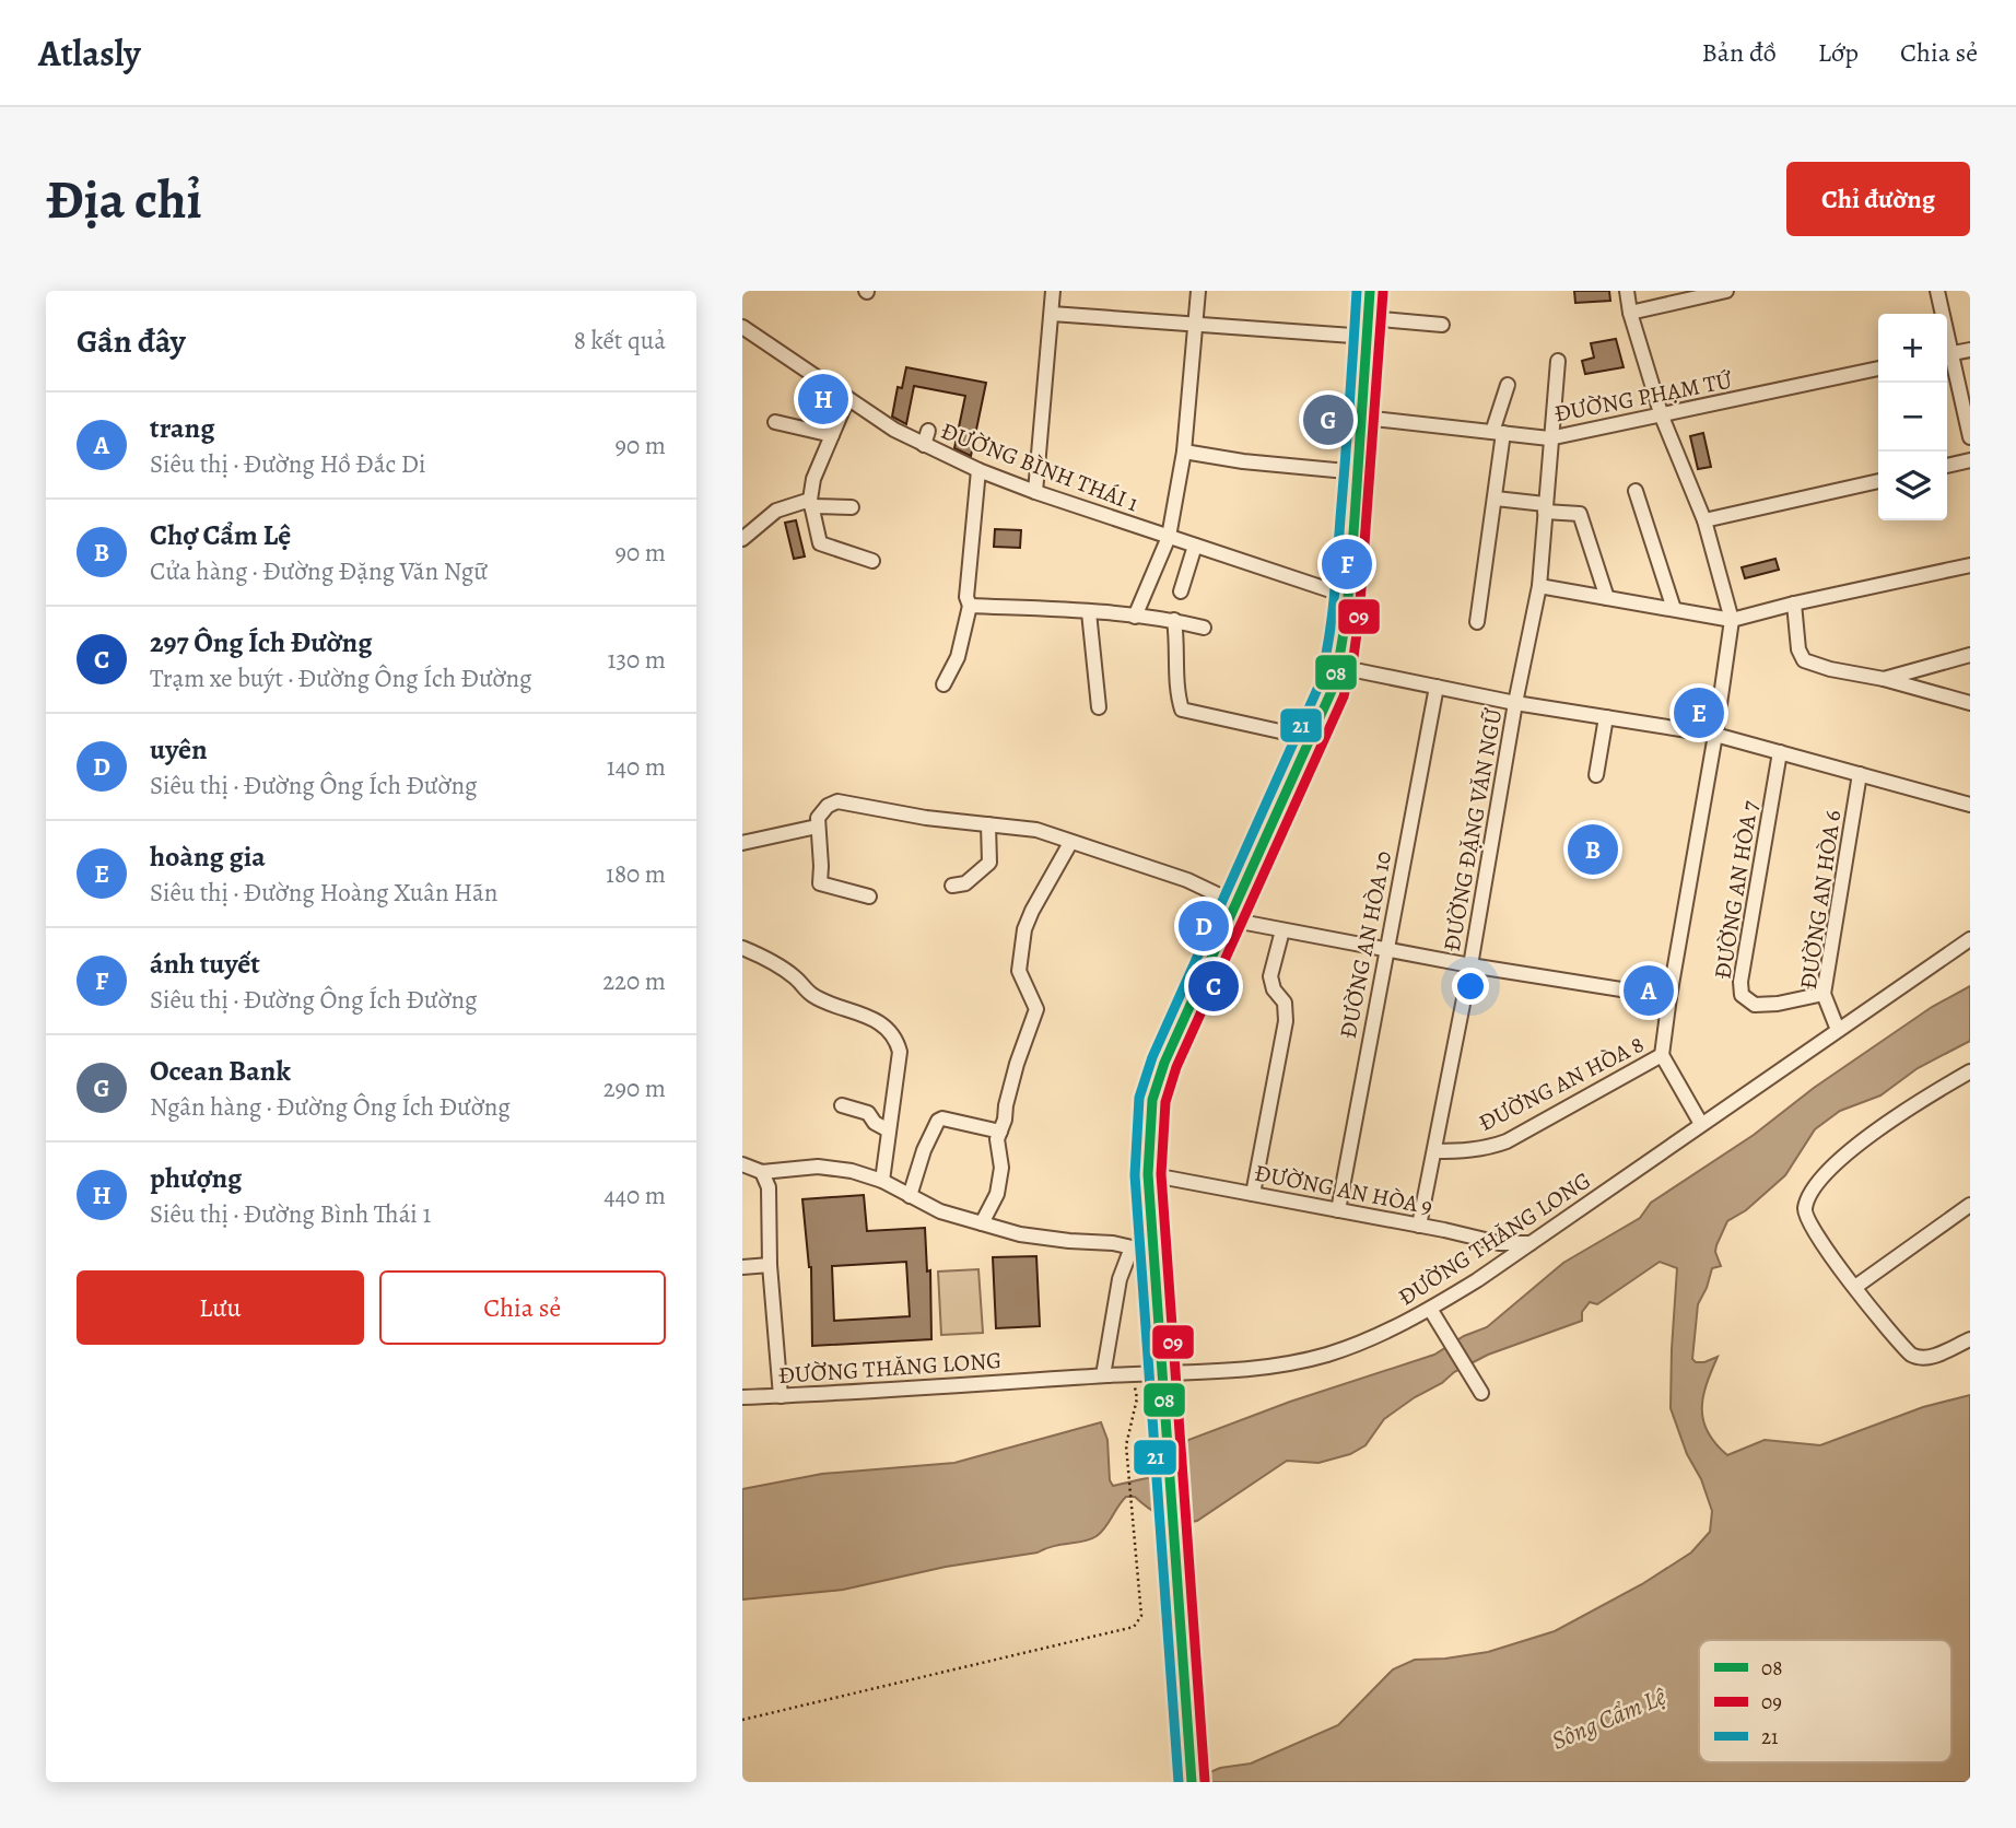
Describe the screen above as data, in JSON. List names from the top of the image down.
{
  "streets": {
    "street": [
      "ĐƯỜNG PHẠM TỨ",
      "ĐƯỜNG BÌNH THÁI 1",
      "ĐƯỜNG ĐẶNG VĂN NGỮ",
      "ĐƯỜNG AN HÒA 7",
      "ĐƯỜNG AN HÒA 6",
      "ĐƯỜNG AN HÒA 10",
      "ĐƯỜNG AN HÒA 8",
      "ĐƯỜNG AN HÒA 9",
      "ĐƯỜNG THĂNG LONG"
    ]
  },
  "crossings": [
    ["ĐƯỜNG PHẠM TỨ", "ĐƯỜNG ĐẶNG VĂN NGỮ"],
    ["ĐƯỜNG ĐẶNG VĂN NGỮ", "ĐƯỜNG AN HÒA 8"],
    ["ĐƯỜNG ĐẶNG VĂN NGỮ", "ĐƯỜNG AN HÒA 9"],
    ["ĐƯỜNG AN HÒA 7", "ĐƯỜNG AN HÒA 6"],
    ["ĐƯỜNG AN HÒA 6", "ĐƯỜNG THĂNG LONG"],
    ["ĐƯỜNG AN HÒA 10", "ĐƯỜNG AN HÒA 9"],
    ["ĐƯỜNG AN HÒA 9", "ĐƯỜNG THĂNG LONG"]
  ],
  "water": ["Sông Cẩm Lệ"],
  "lines": ["transit line 08", "transit line 21", "transit line 09"],
  "legend": ["08", "09", "21"],
  "page": {
    "header": "Atlasly",
    "nav": ["Bản đồ", "Lớp", "Chia sẻ"],
    "buttons": [
      "Chỉ đường",
      ["Lưu", "Chia sẻ"]
    ],
    "title": "Địa chỉ",
    "heading": ["Gần đây", "8 kết quả"],
    "map_buttons": ["+", "−"],
    "pins": [
      "H",
      "G",
      "F",
      "E",
      "B",
      "D",
      "C",
      "A"
    ],
    "list": [
      {
        "mark": "A",
        "name": "trang",
        "note": "Siêu thị · Đường Hồ Đắc Di",
        "value": "90 m"
      },
      {
        "mark": "B",
        "name": "Chợ Cẩm Lệ",
        "note": "Cửa hàng · Đường Đặng Văn Ngữ",
        "value": "90 m"
      },
      {
        "mark": "C",
        "name": "297 Ông Ích Đường",
        "note": "Trạm xe buýt · Đường Ông Ích Đường",
        "value": "130 m"
      },
      {
        "mark": "D",
        "name": "uyên",
        "note": "Siêu thị · Đường Ông Ích Đường",
        "value": "140 m"
      },
      {
        "mark": "E",
        "name": "hoàng gia",
        "note": "Siêu thị · Đường Hoàng Xuân Hãn",
        "value": "180 m"
      },
      {
        "mark": "F",
        "name": "ánh tuyết",
        "note": "Siêu thị · Đường Ông Ích Đường",
        "value": "220 m"
      },
      {
        "mark": "G",
        "name": "Ocean Bank",
        "note": "Ngân hàng · Đường Ông Ích Đường",
        "value": "290 m"
      },
      {
        "mark": "H",
        "name": "phượng",
        "note": "Siêu thị · Đường Bình Thái 1",
        "value": "440 m"
      }
    ]
  }
}
